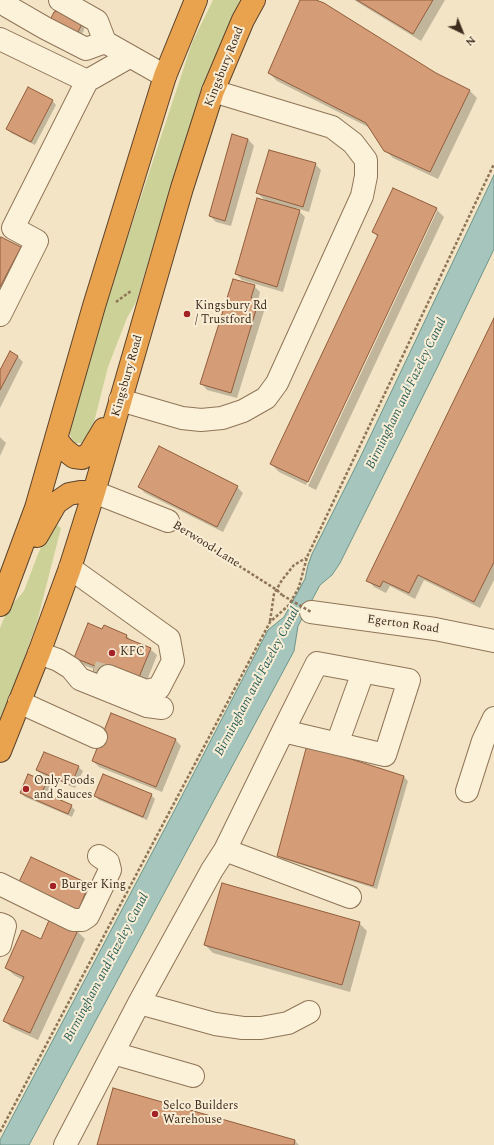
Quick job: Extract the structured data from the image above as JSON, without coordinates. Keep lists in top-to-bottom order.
{
  "streets": {
    "highway": ["Kingsbury Road"],
    "street": ["Berwood Lane", "Egerton Road"]
  },
  "crossings": [
    ["Kingsbury Road", "Berwood Lane"],
    ["Berwood Lane", "Egerton Road"]
  ],
  "water": ["Birmingham and Fazeley Canal"],
  "places": [
    "Kingsbury Rd / Trustford",
    "KFC",
    "Only Foods and Sauces",
    "Burger King",
    "Selco Builders Warehouse"
  ],
  "north": "bottom right"
}
